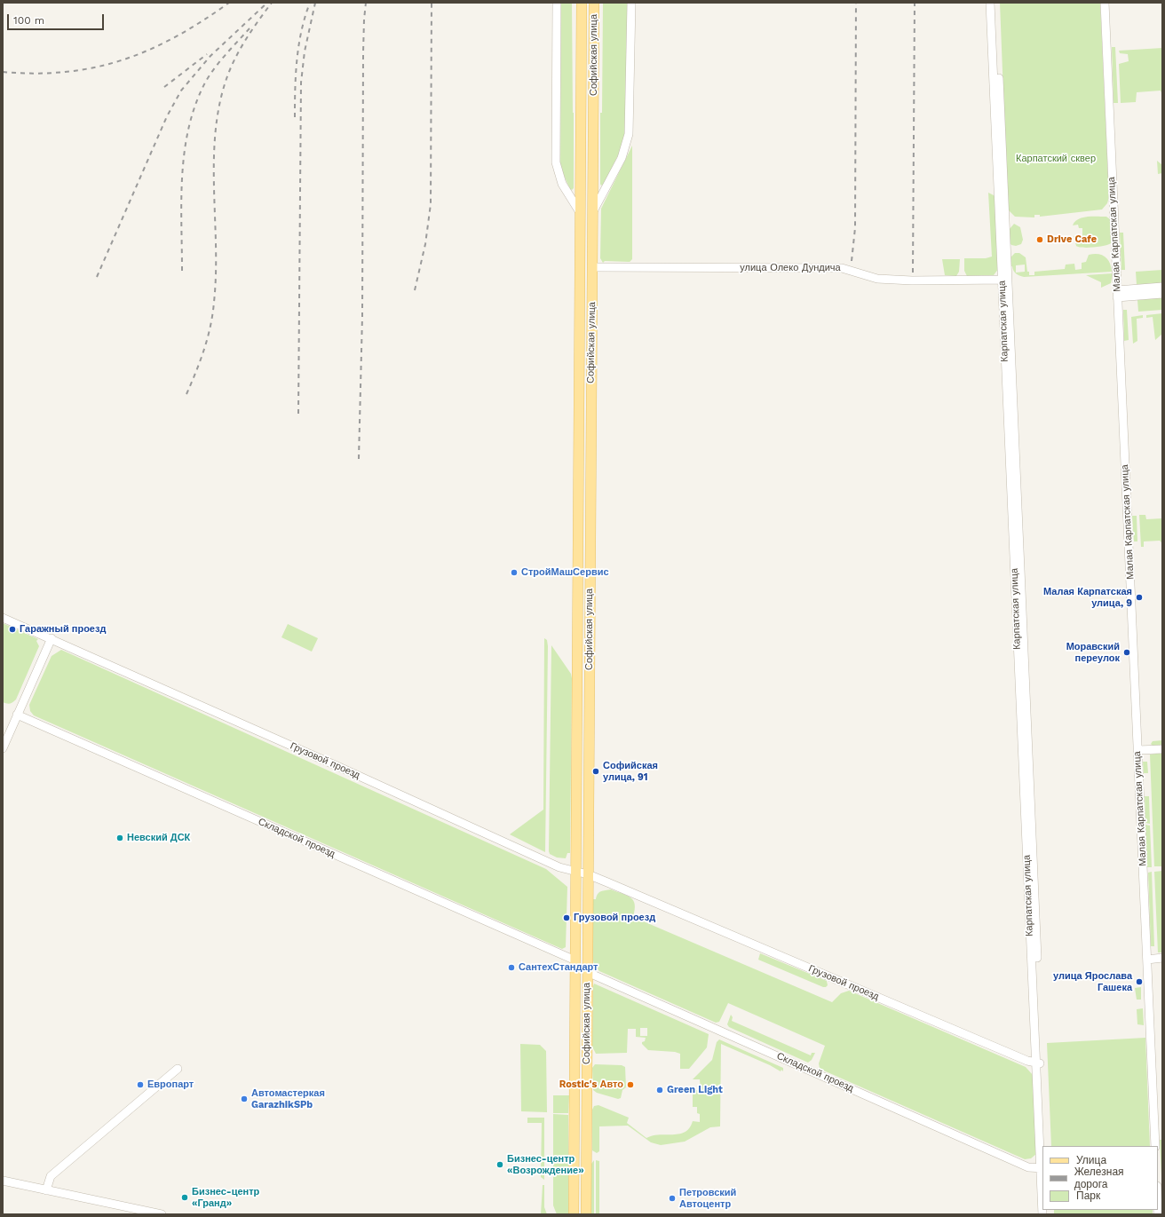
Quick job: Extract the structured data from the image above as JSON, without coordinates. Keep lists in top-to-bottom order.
{
  "streets": {
    "main road": ["Софийская улица"],
    "street": [
      "Малая Карпатская улица",
      "улица Олеко Дундича",
      "Карпатская улица",
      "Грузовой проезд",
      "Складской проезд"
    ]
  },
  "crossings": [
    ["Софийская улица", "улица Олеко Дундича"],
    ["Софийская улица", "Грузовой проезд"],
    ["Софийская улица", "Складской проезд"],
    ["улица Олеко Дундича", "Карпатская улица"],
    ["Карпатская улица", "Грузовой проезд"],
    ["Карпатская улица", "Складской проезд"]
  ],
  "parks": ["Карпатский сквер"],
  "places": [
    "Drive Cafe",
    "СтройМашСервис",
    "Малая Карпатская улица, 9",
    "Гаражный проезд",
    "Моравский переулок",
    "Софийская улица, 91",
    "Невский ДСК",
    "Грузовой проезд",
    "СантехСтандарт",
    "улица Ярослава Гашека",
    "Европарт",
    "Rostic's Авто",
    "Green Light",
    "Автомастеркая GarazhikSPb",
    "Бизнес-центр «Возрождение»",
    "Бизнес-центр «Гранд»",
    "Петровский Автоцентр"
  ],
  "legend": ["Улица", "Железная дорога", "Парк"],
  "scale_bar": "100 m"
}
